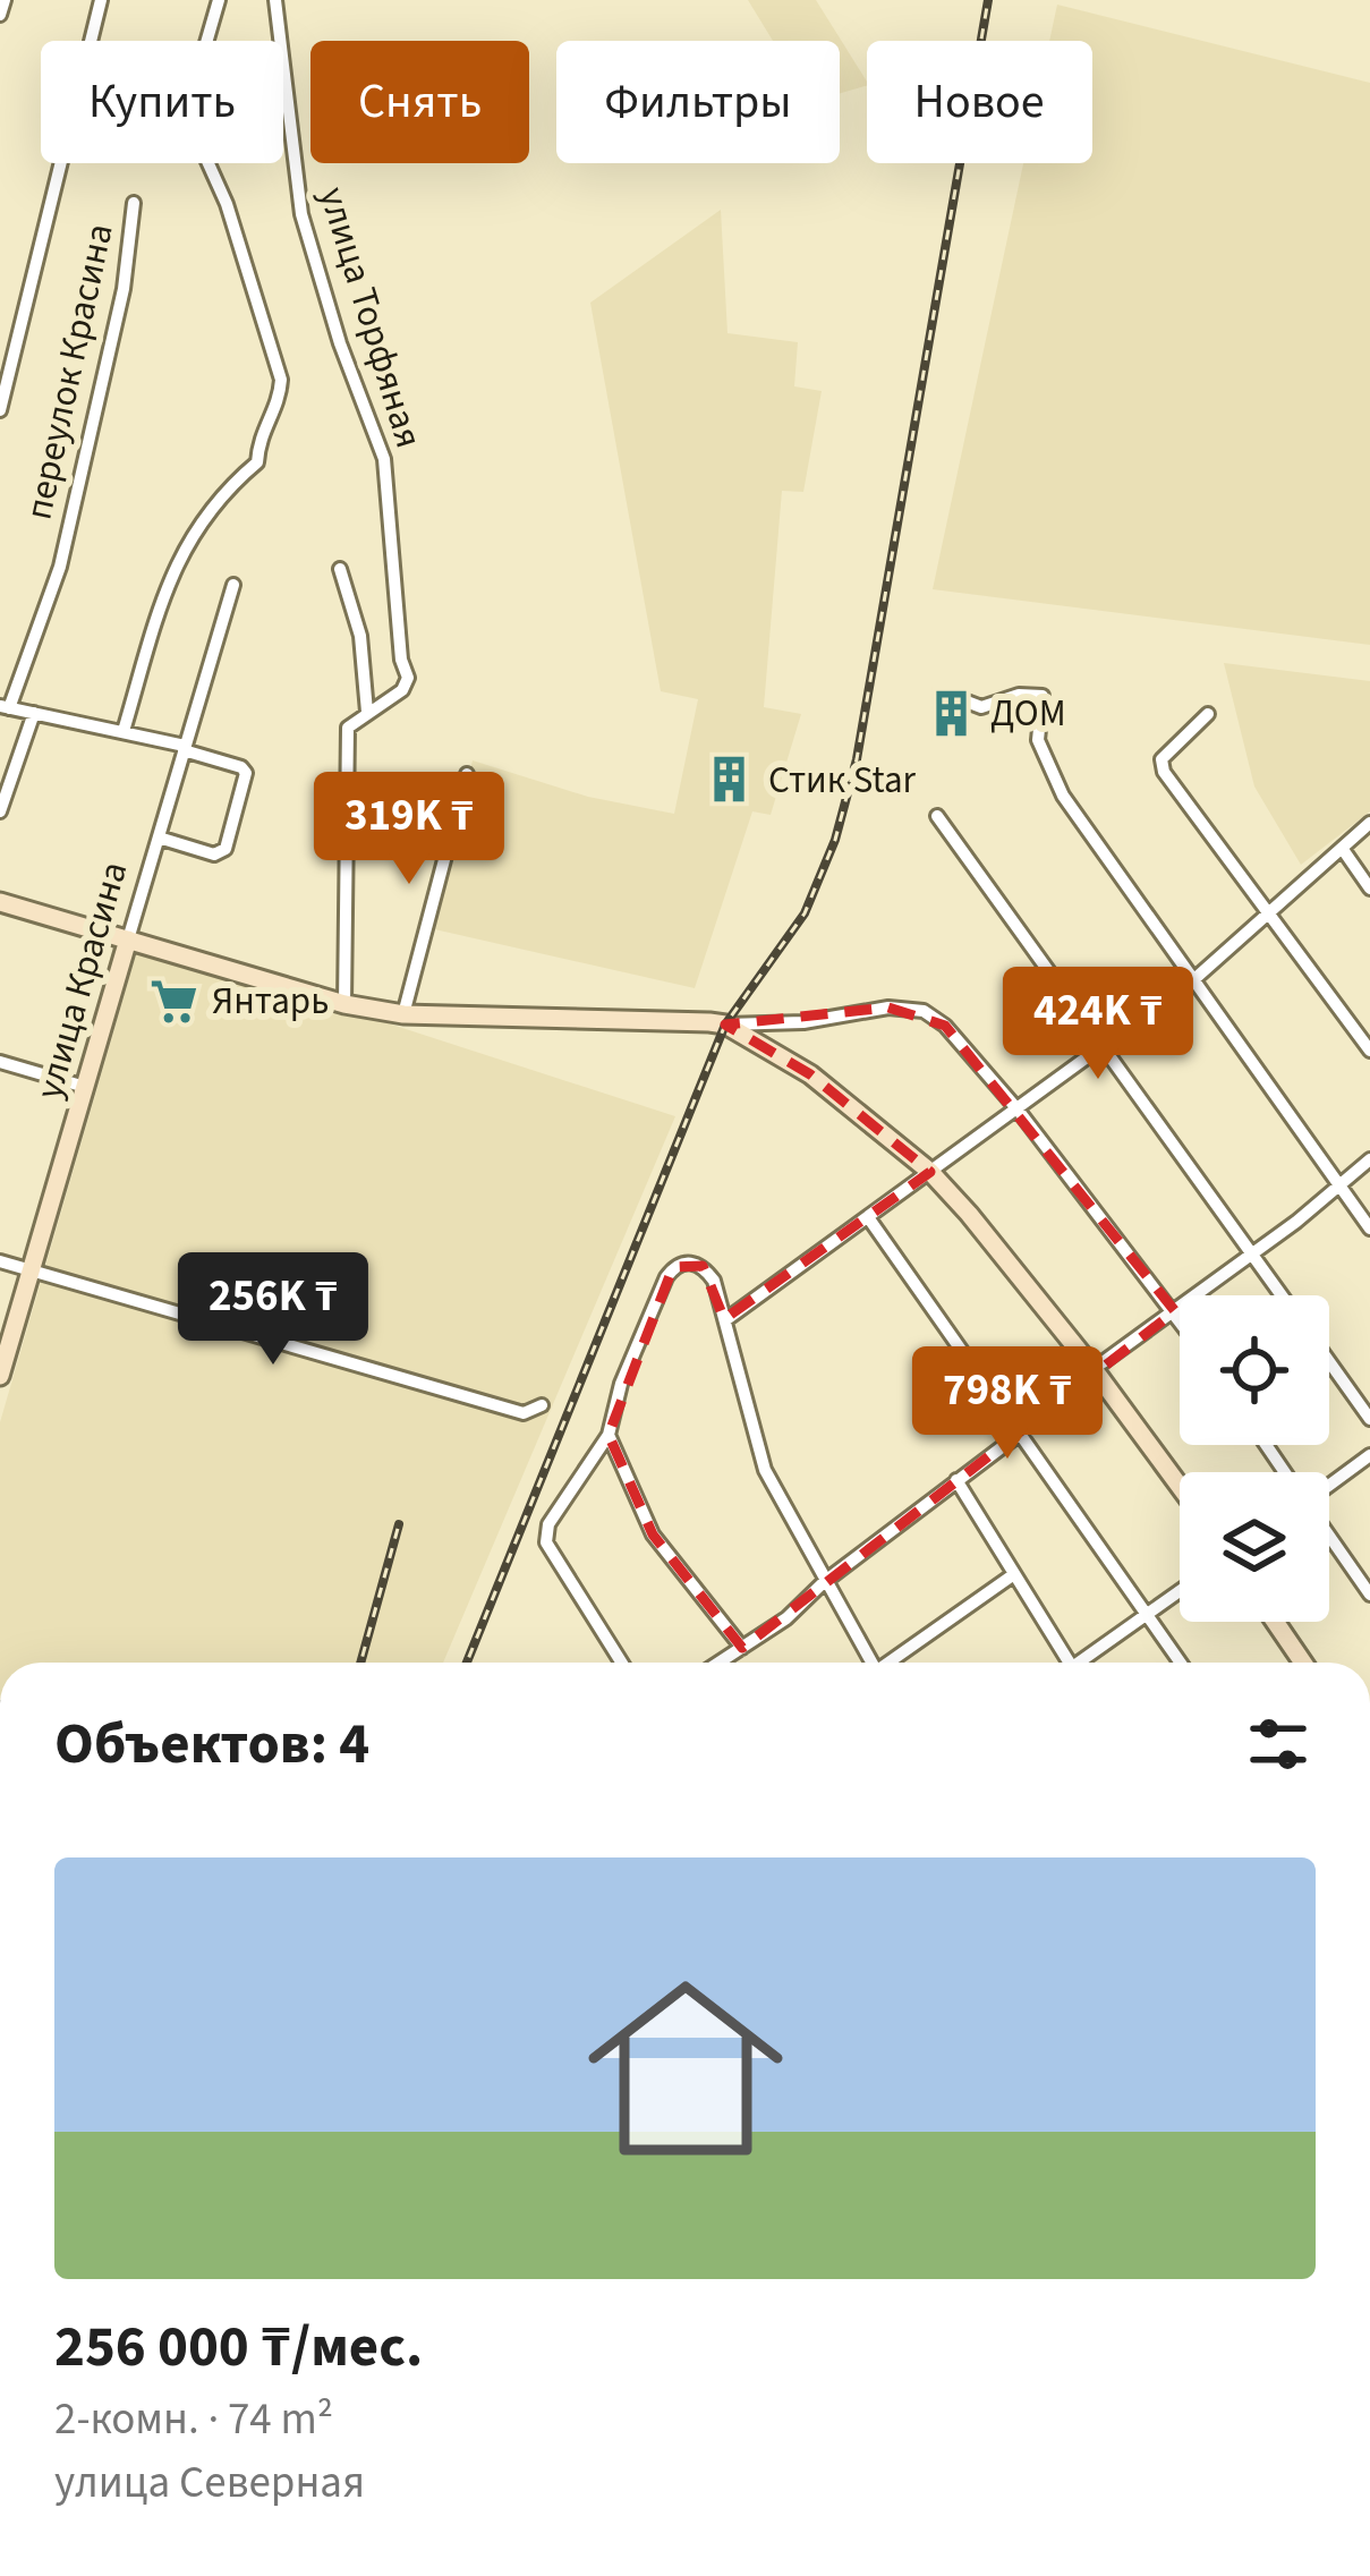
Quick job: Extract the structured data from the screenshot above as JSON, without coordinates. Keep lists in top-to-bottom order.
{
  "streets": {
    "street": ["улица Торфяная", "переулок Красина", "улица Красина"]
  },
  "crossings": [
    ["переулок Красина", "улица Красина"]
  ],
  "places": {
    "building": ["ДОМ", "Стик Star"],
    "supermarket": ["Янтарь"]
  },
  "page": {
    "chip": [
      "Купить",
      "Снять",
      "Фильтры",
      "Новое"
    ],
    "price": [
      "319K ₸",
      "424K ₸",
      "256K ₸",
      "798K ₸"
    ],
    "heading": "Объектов: 4",
    "list": [
      {
        "name": "256 000 ₸/мес.",
        "note": "2-комн. · 74 m² · улица Северная"
      }
    ]
  }
}
